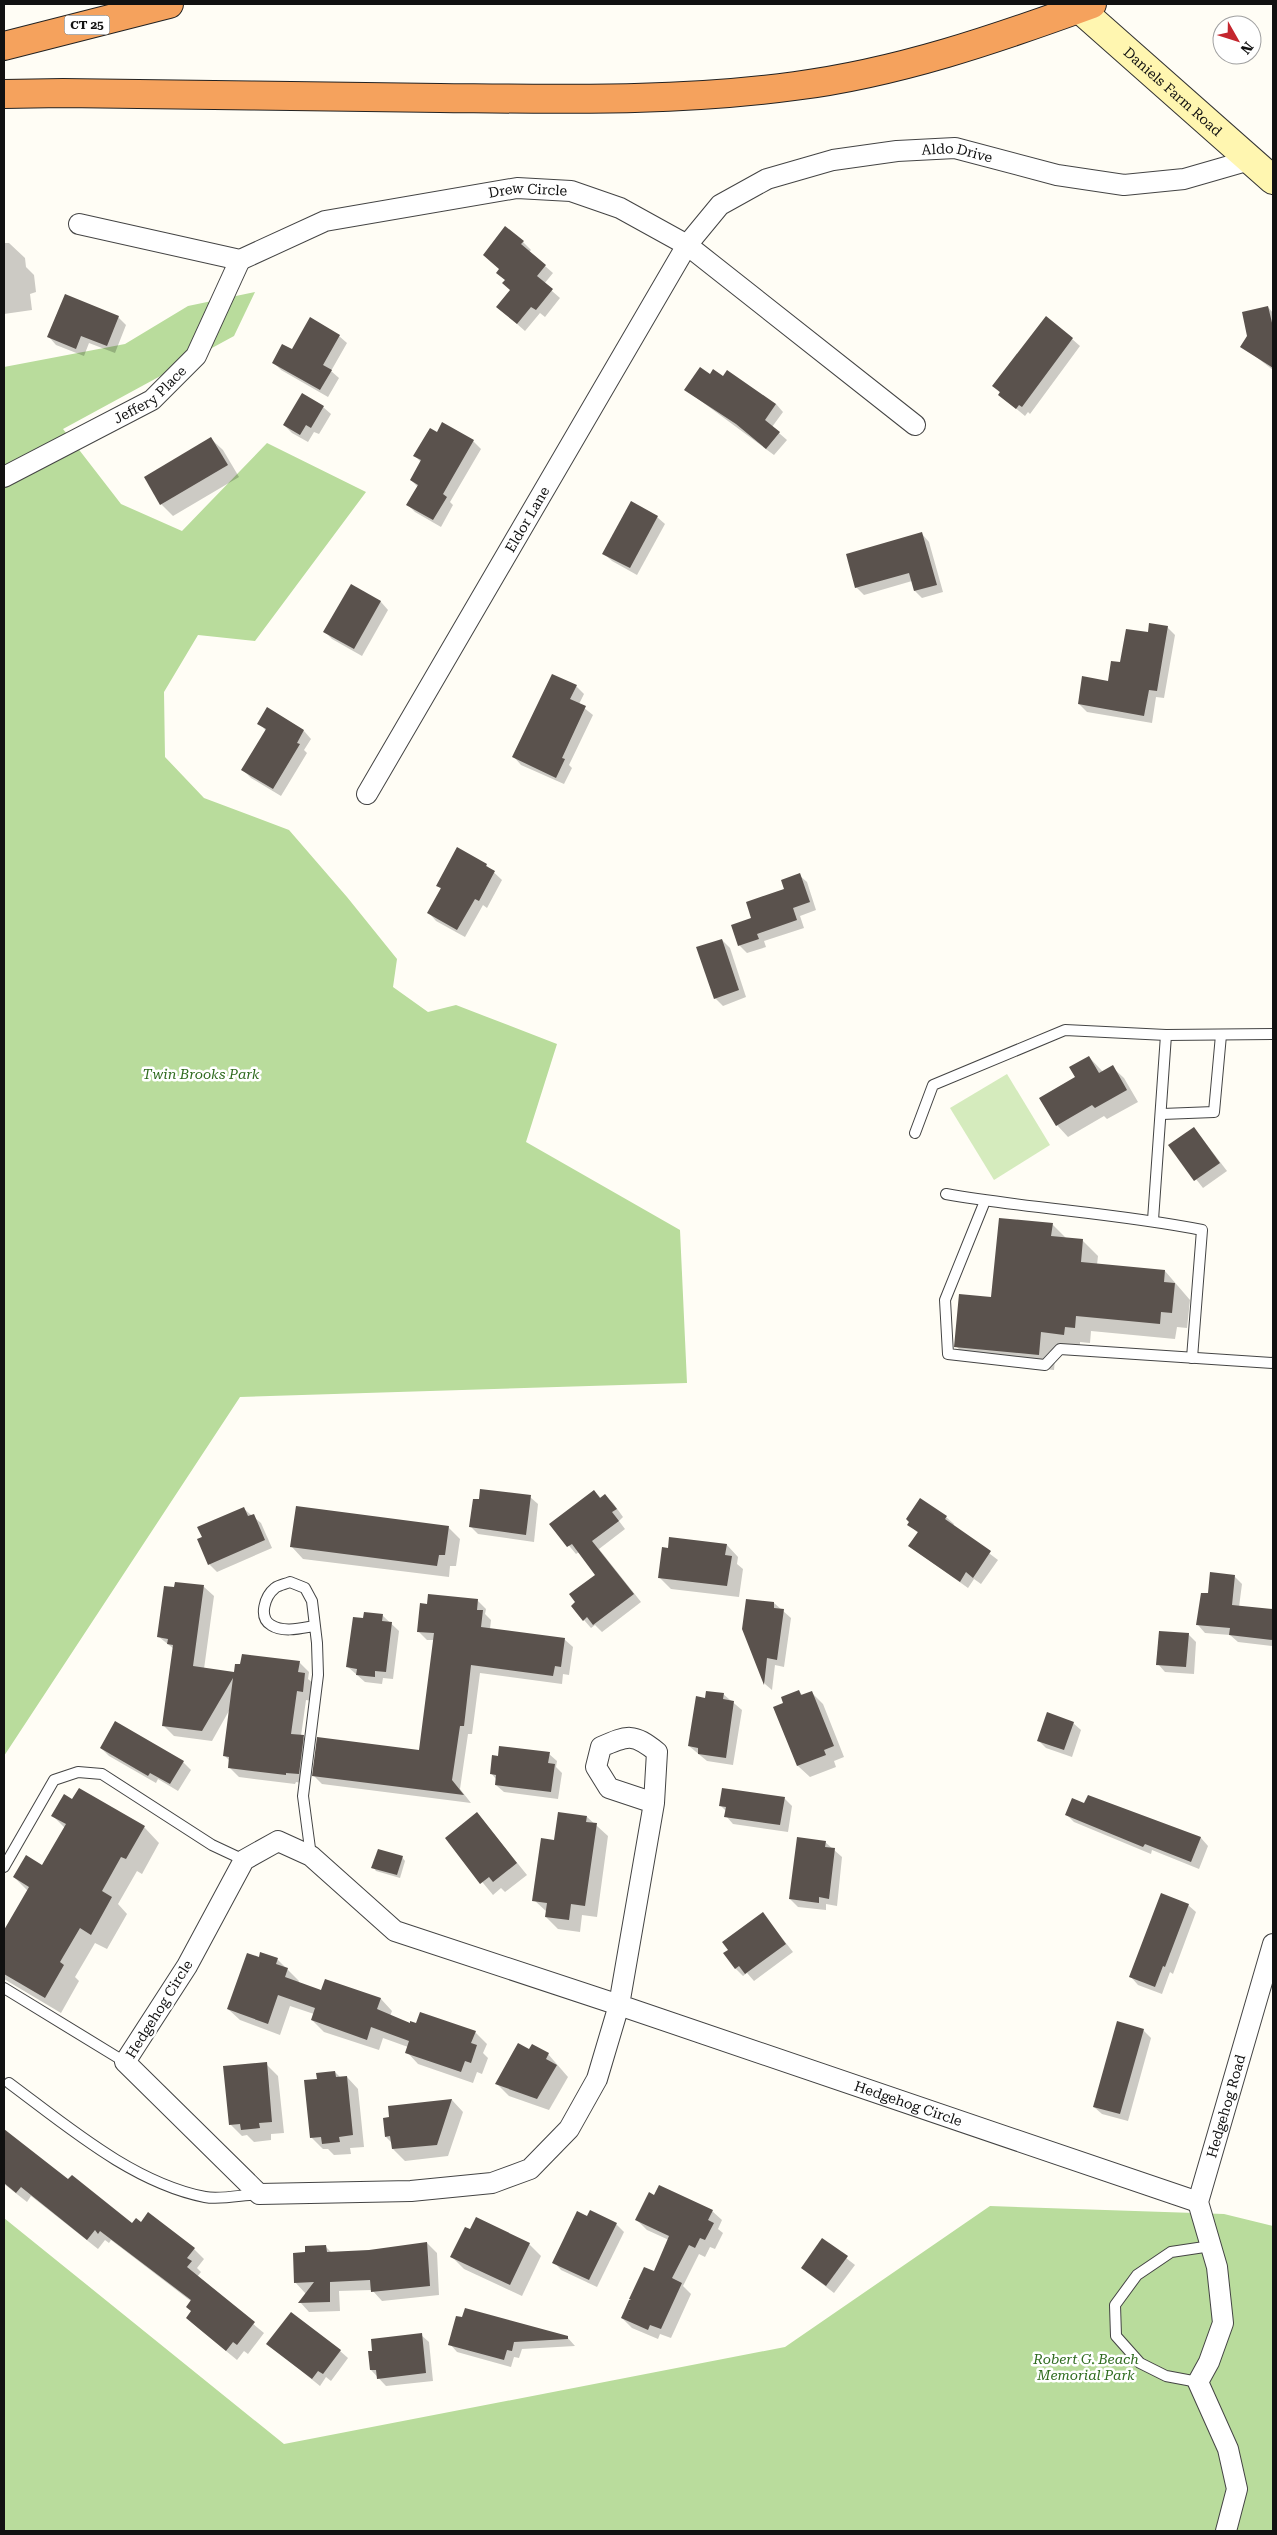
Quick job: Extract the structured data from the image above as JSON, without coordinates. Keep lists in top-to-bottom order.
{
  "streets": {
    "highway": ["CT 25"],
    "main road": ["Daniels Farm Road"],
    "street": [
      "Aldo Drive",
      "Drew Circle",
      "Jeffery Place",
      "Eldor Lane",
      "Hedgehog Circle",
      "Hedgehog Road"
    ]
  },
  "crossings": [
    ["Daniels Farm Road", "Aldo Drive"],
    ["Aldo Drive", "Drew Circle"],
    ["Aldo Drive", "Eldor Lane"],
    ["Drew Circle", "Jeffery Place"],
    ["Drew Circle", "Eldor Lane"],
    ["Hedgehog Circle", "Hedgehog Road"]
  ],
  "parks": ["Twin Brooks Park", "Robert G. Beach Memorial Park"],
  "north": "bottom right"
}
